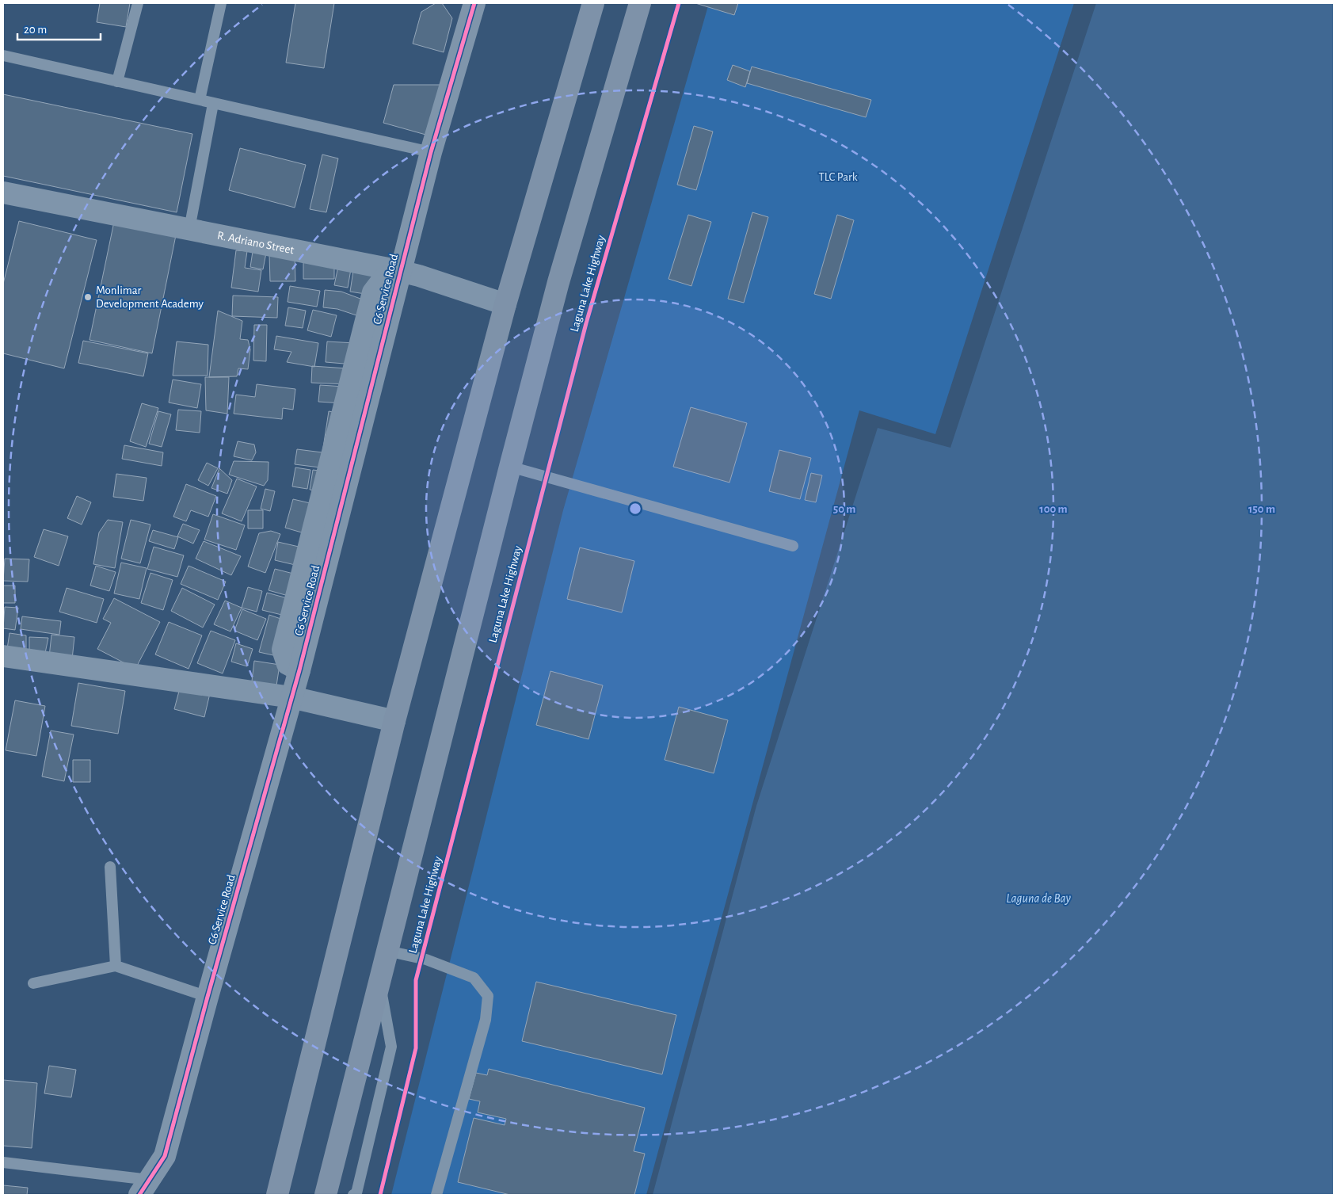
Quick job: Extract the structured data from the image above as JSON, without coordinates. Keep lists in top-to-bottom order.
{
  "streets": {
    "main road": ["Laguna Lake Highway"],
    "street": ["R. Adriano Street", "C6 Service Road"]
  },
  "crossings": [
    ["R. Adriano Street", "C6 Service Road"]
  ],
  "water": ["Laguna de Bay"],
  "parks": ["TLC Park"],
  "places": ["Monlimar Development Academy"],
  "scale_bar": "20 m",
  "rings": ["50 m", "100 m", "150 m"]
}
